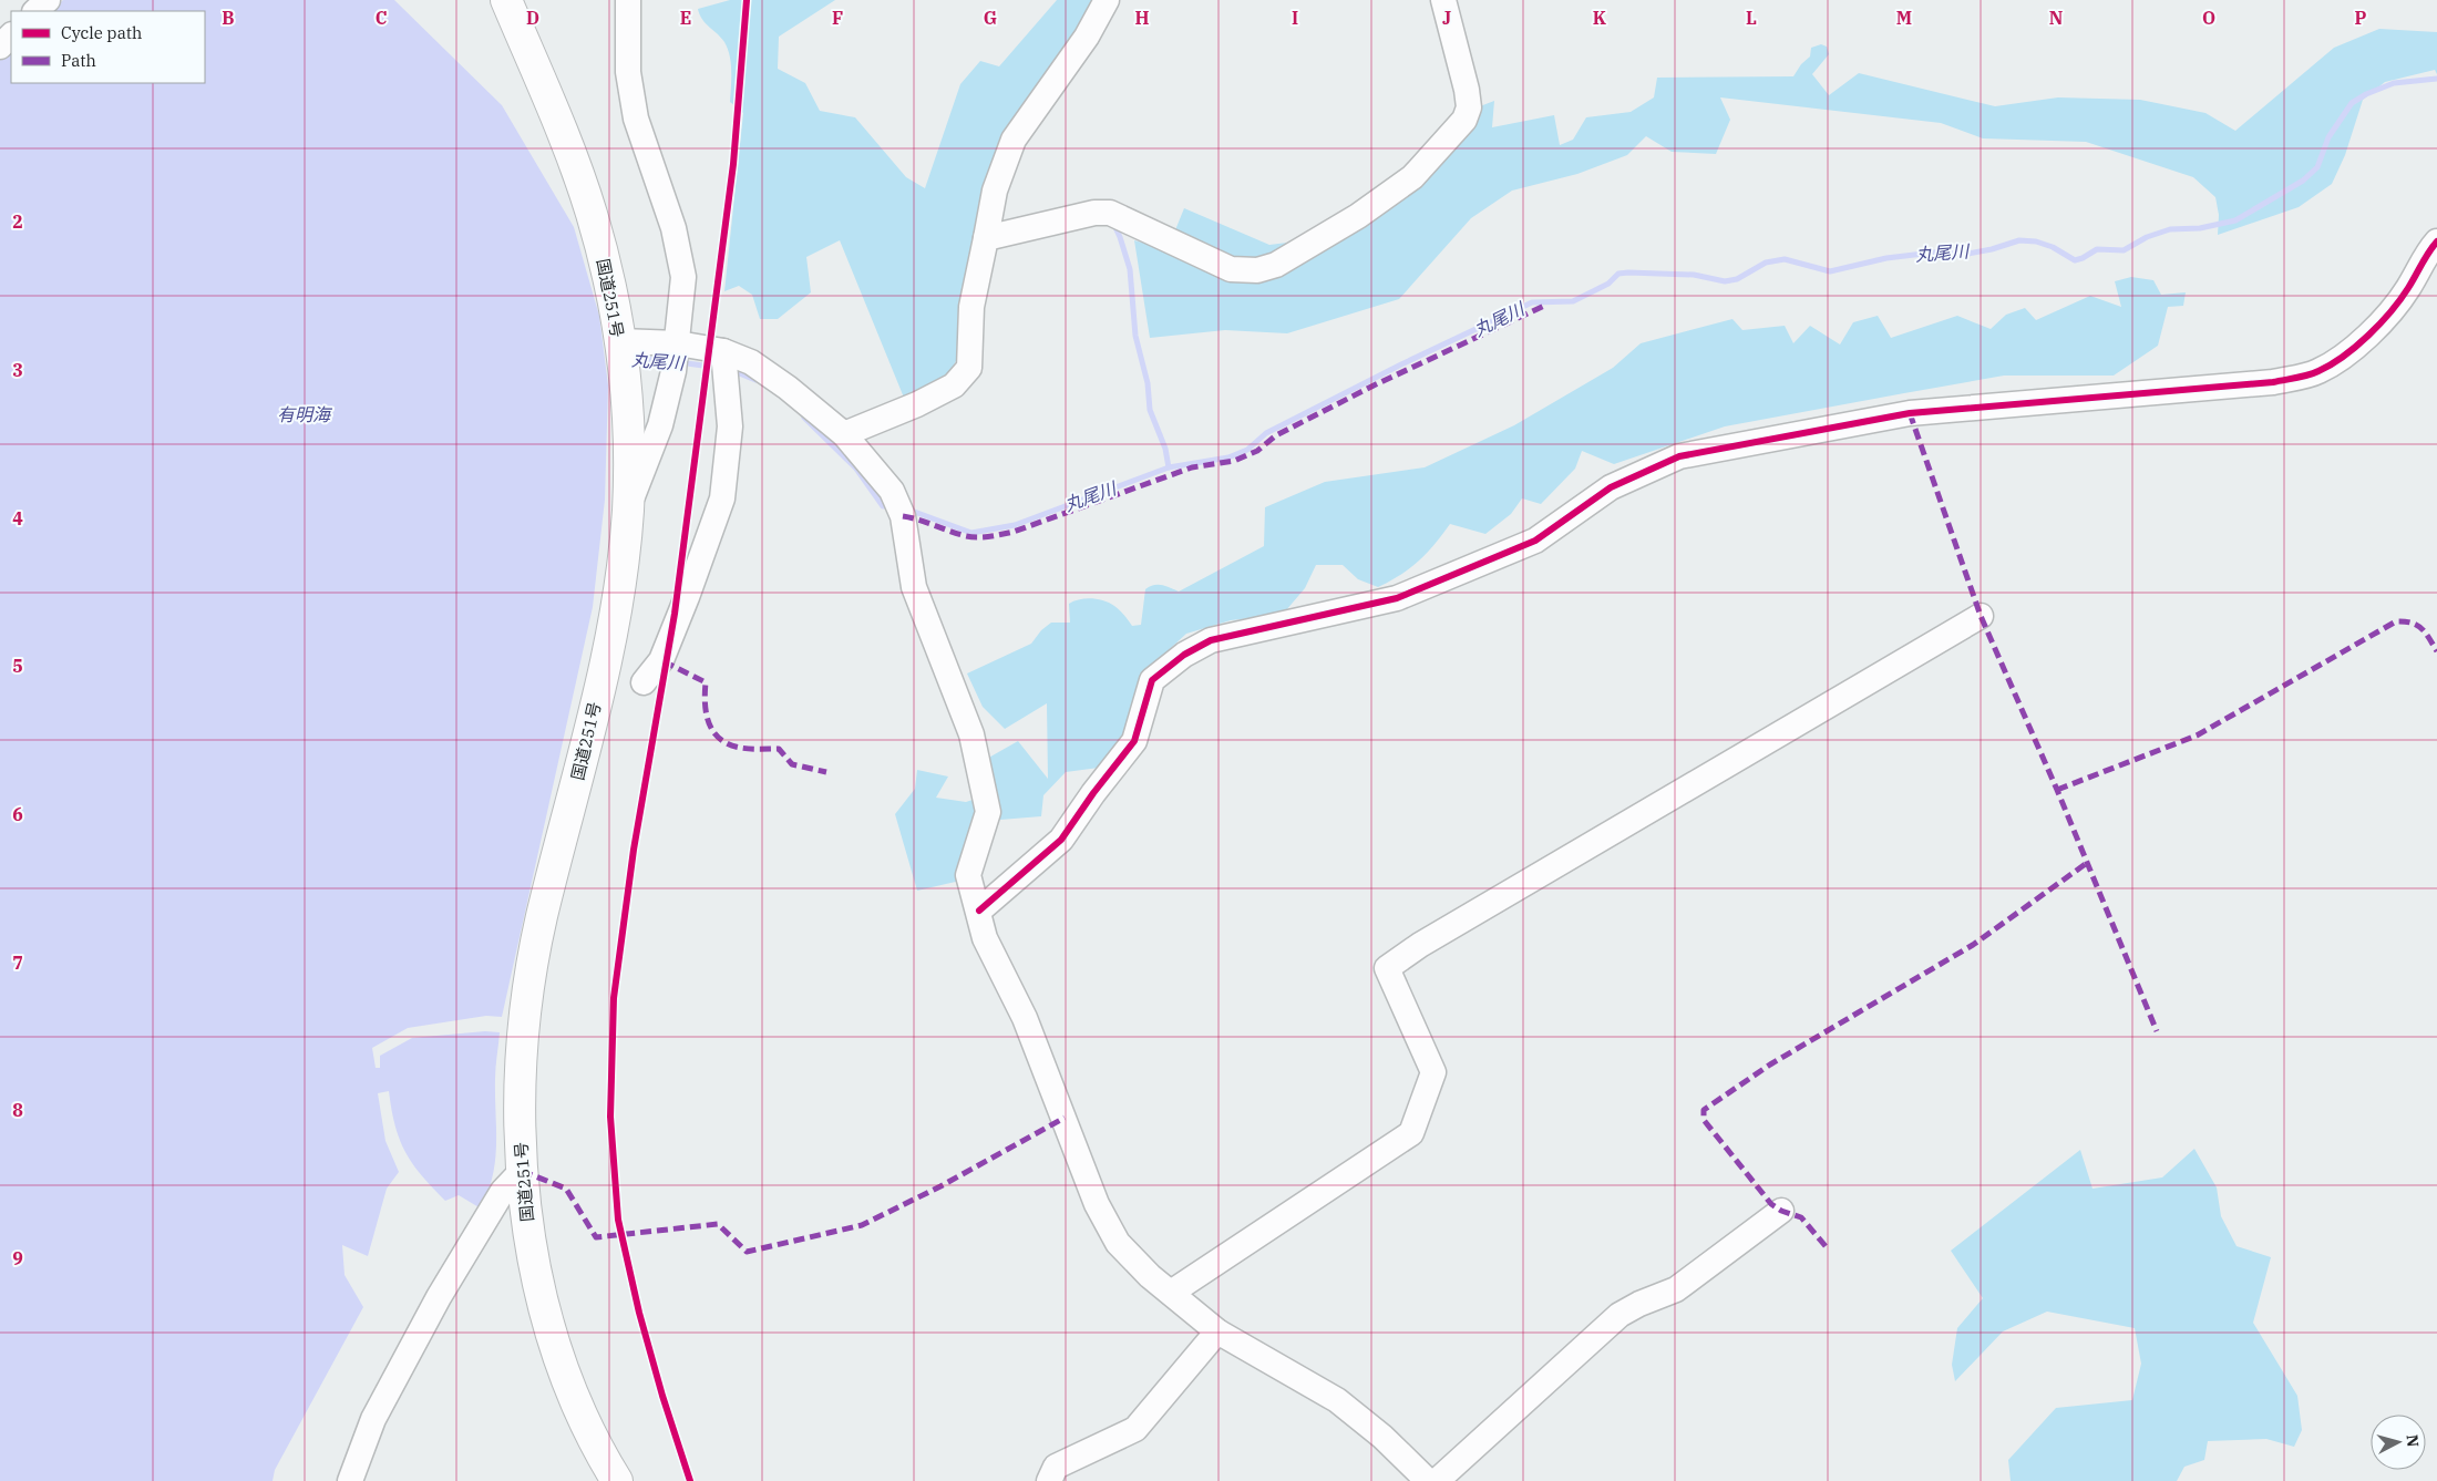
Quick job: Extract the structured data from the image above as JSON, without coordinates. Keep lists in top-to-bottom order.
{
  "streets": {
    "highway": ["国道251号"]
  },
  "water": ["丸尾川", "有明海"],
  "legend": ["Cycle path", "Path"],
  "north": "right",
  "grid": {
    "columns": [
      "B",
      "C",
      "D",
      "E",
      "F",
      "G",
      "H",
      "I",
      "J",
      "K",
      "L",
      "M",
      "N",
      "O",
      "P"
    ],
    "rows": [
      "2",
      "3",
      "4",
      "5",
      "6",
      "7",
      "8",
      "9"
    ]
  }
}
